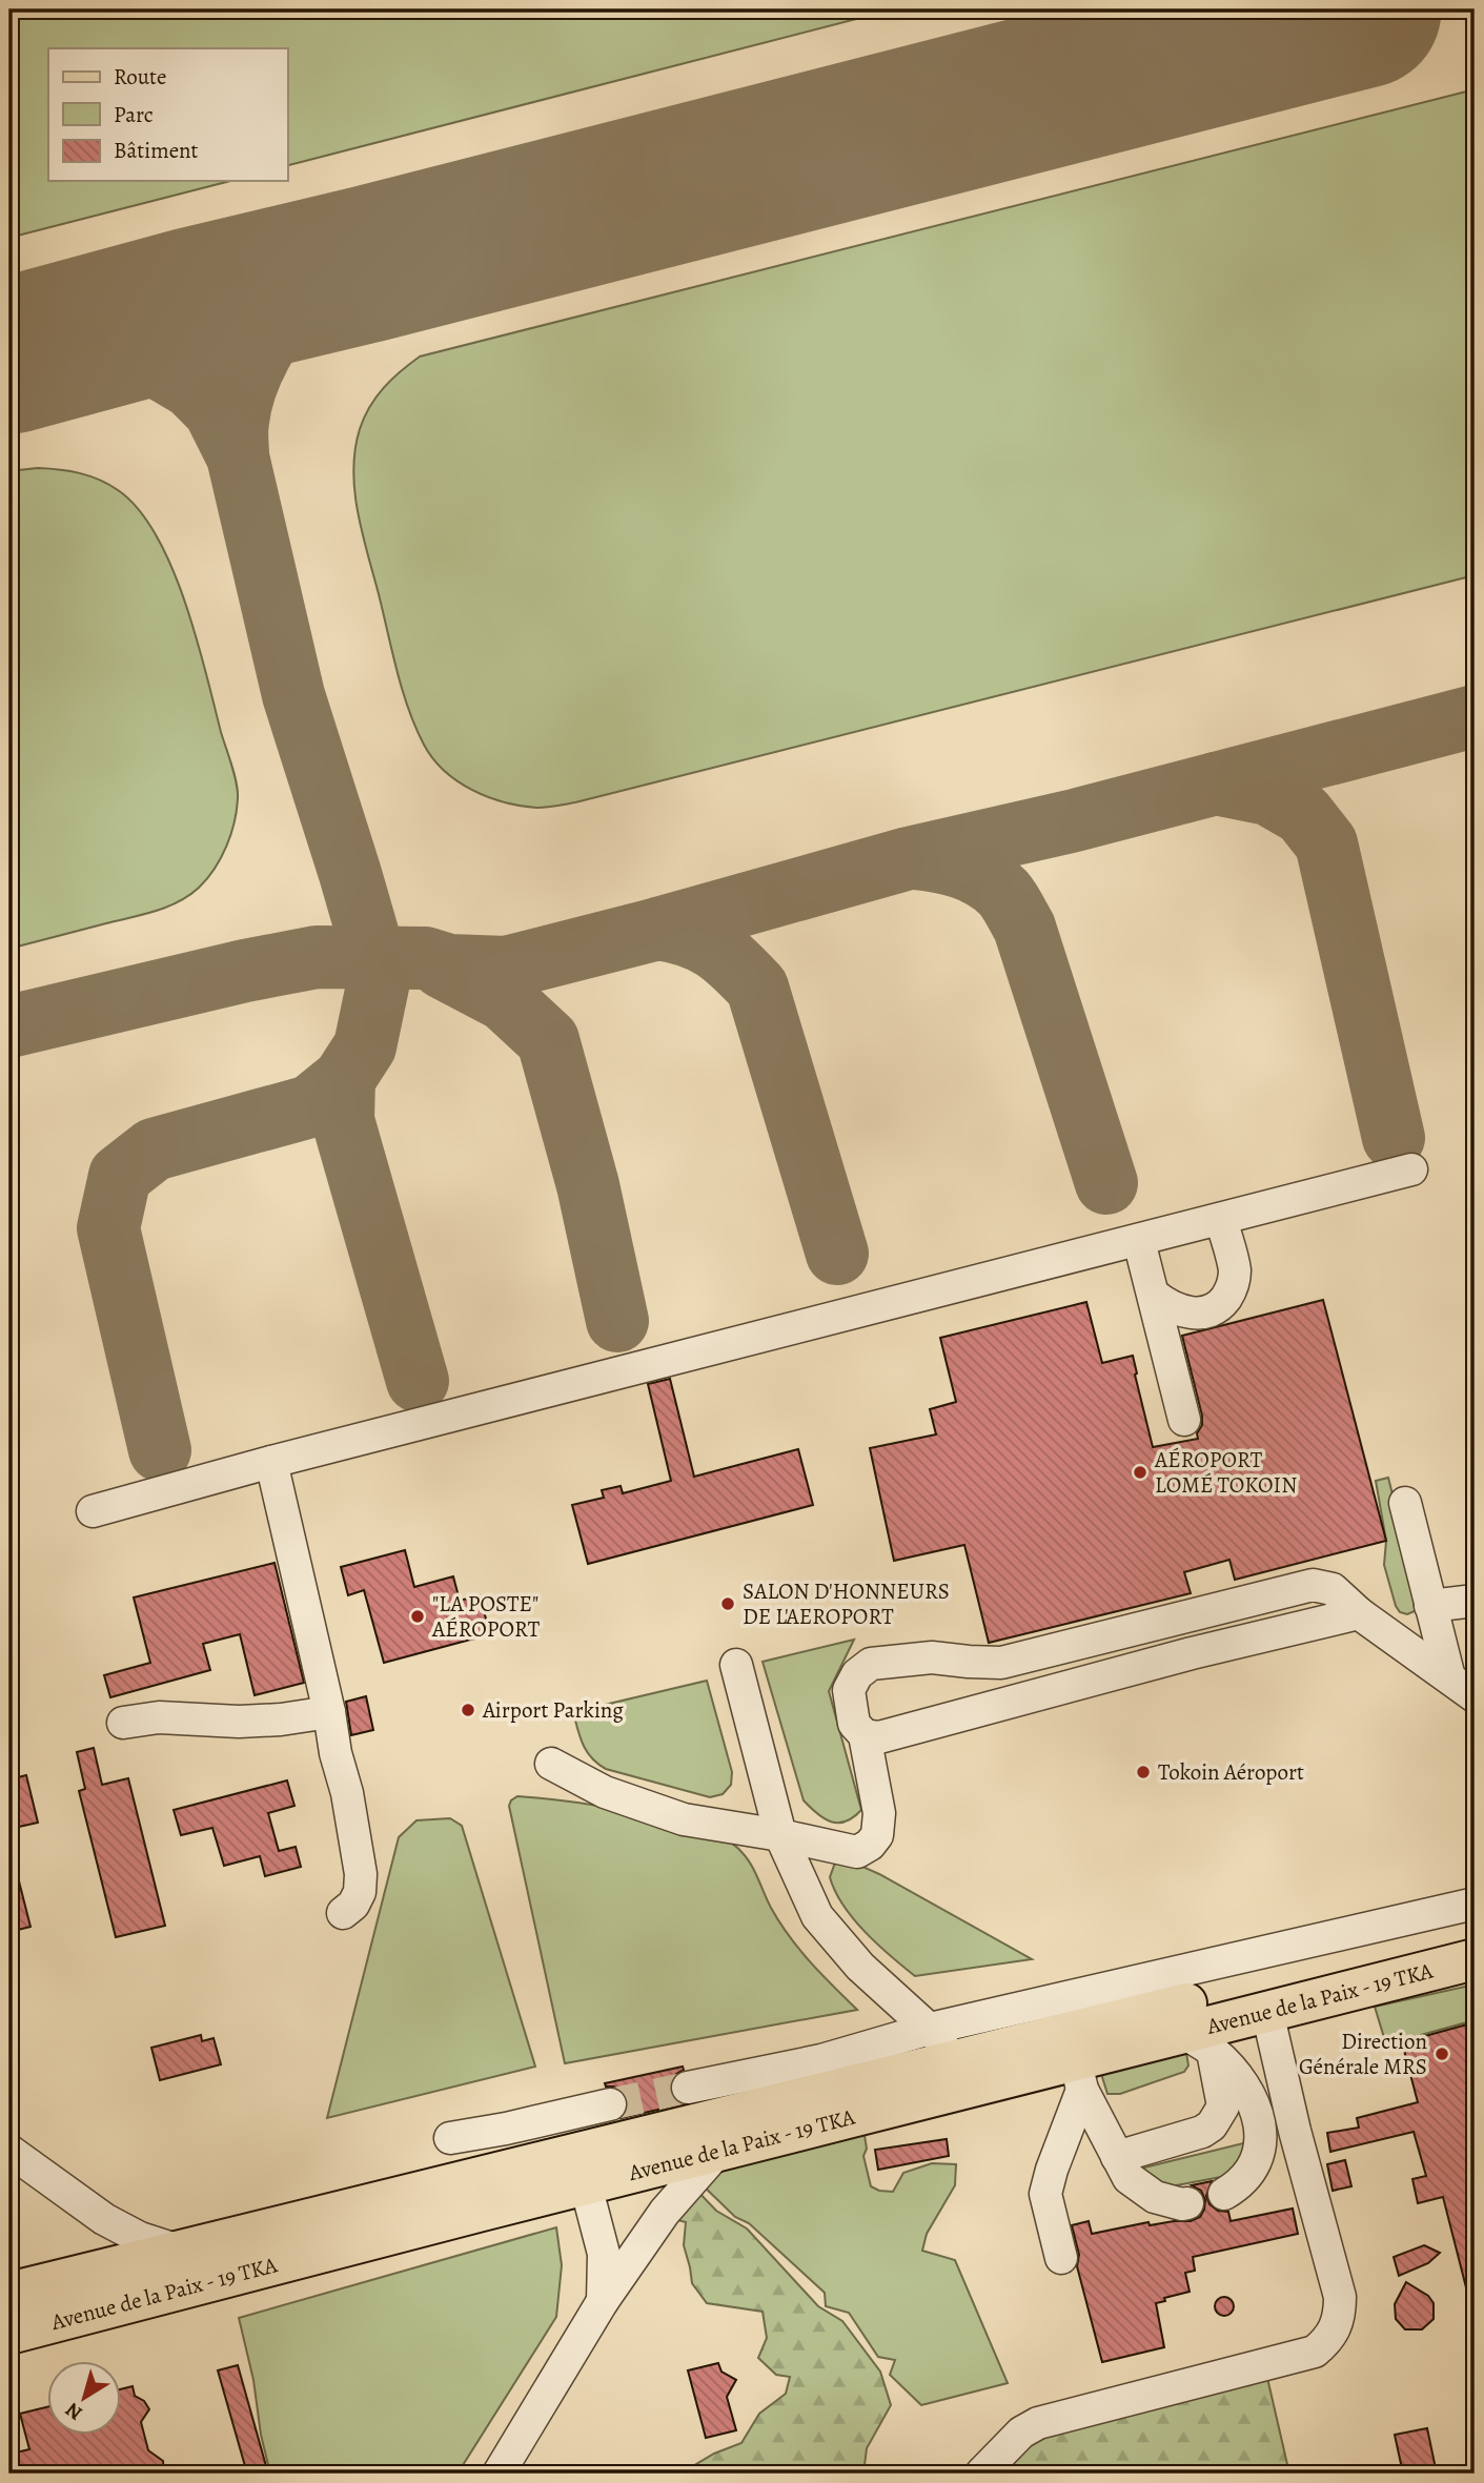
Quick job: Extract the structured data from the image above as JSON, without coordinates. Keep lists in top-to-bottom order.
{
  "streets": {
    "main road": ["Avenue de la Paix - 19 TKA"]
  },
  "places": [
    "AÉROPORT LOMÉ TOKOIN",
    "SALON D'HONNEURS DE L'AEROPORT",
    "\"LA POSTE\" AÉROPORT",
    "Airport Parking",
    "Tokoin Aéroport",
    "Direction Générale MRS"
  ],
  "legend": ["Route", "Parc", "Bâtiment"],
  "north": "bottom left"
}
